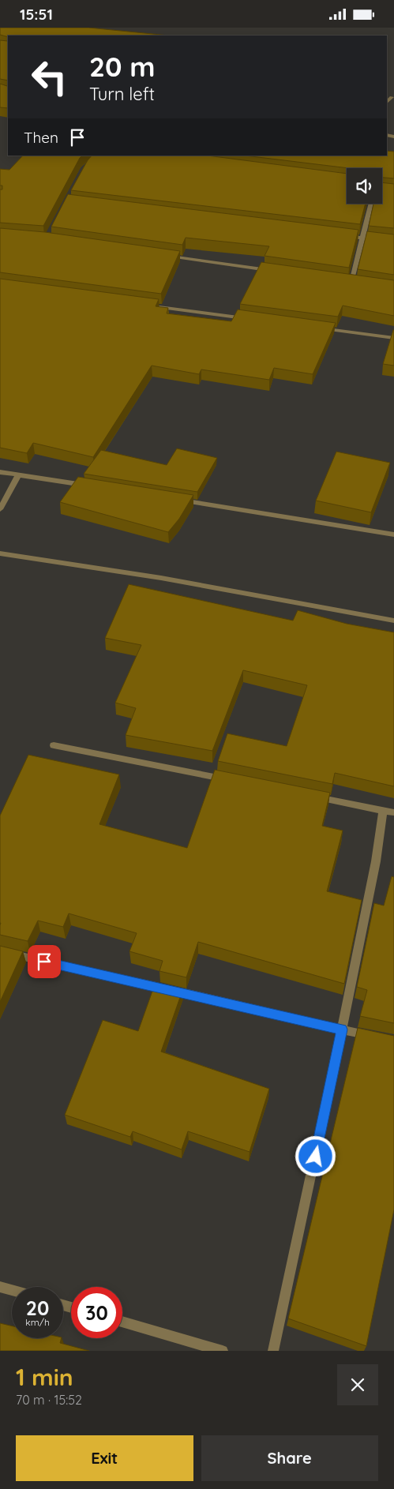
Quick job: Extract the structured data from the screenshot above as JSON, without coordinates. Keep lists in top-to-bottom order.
{
  "page": {
    "status": "15:51",
    "turn": ["20 m", "Turn left"],
    "then": "Then",
    "speed": "20 km/h",
    "limit": "30",
    "heading": ["1 min", "70 m · 15:52"],
    "buttons": ["Exit", "Share"]
  }
}
